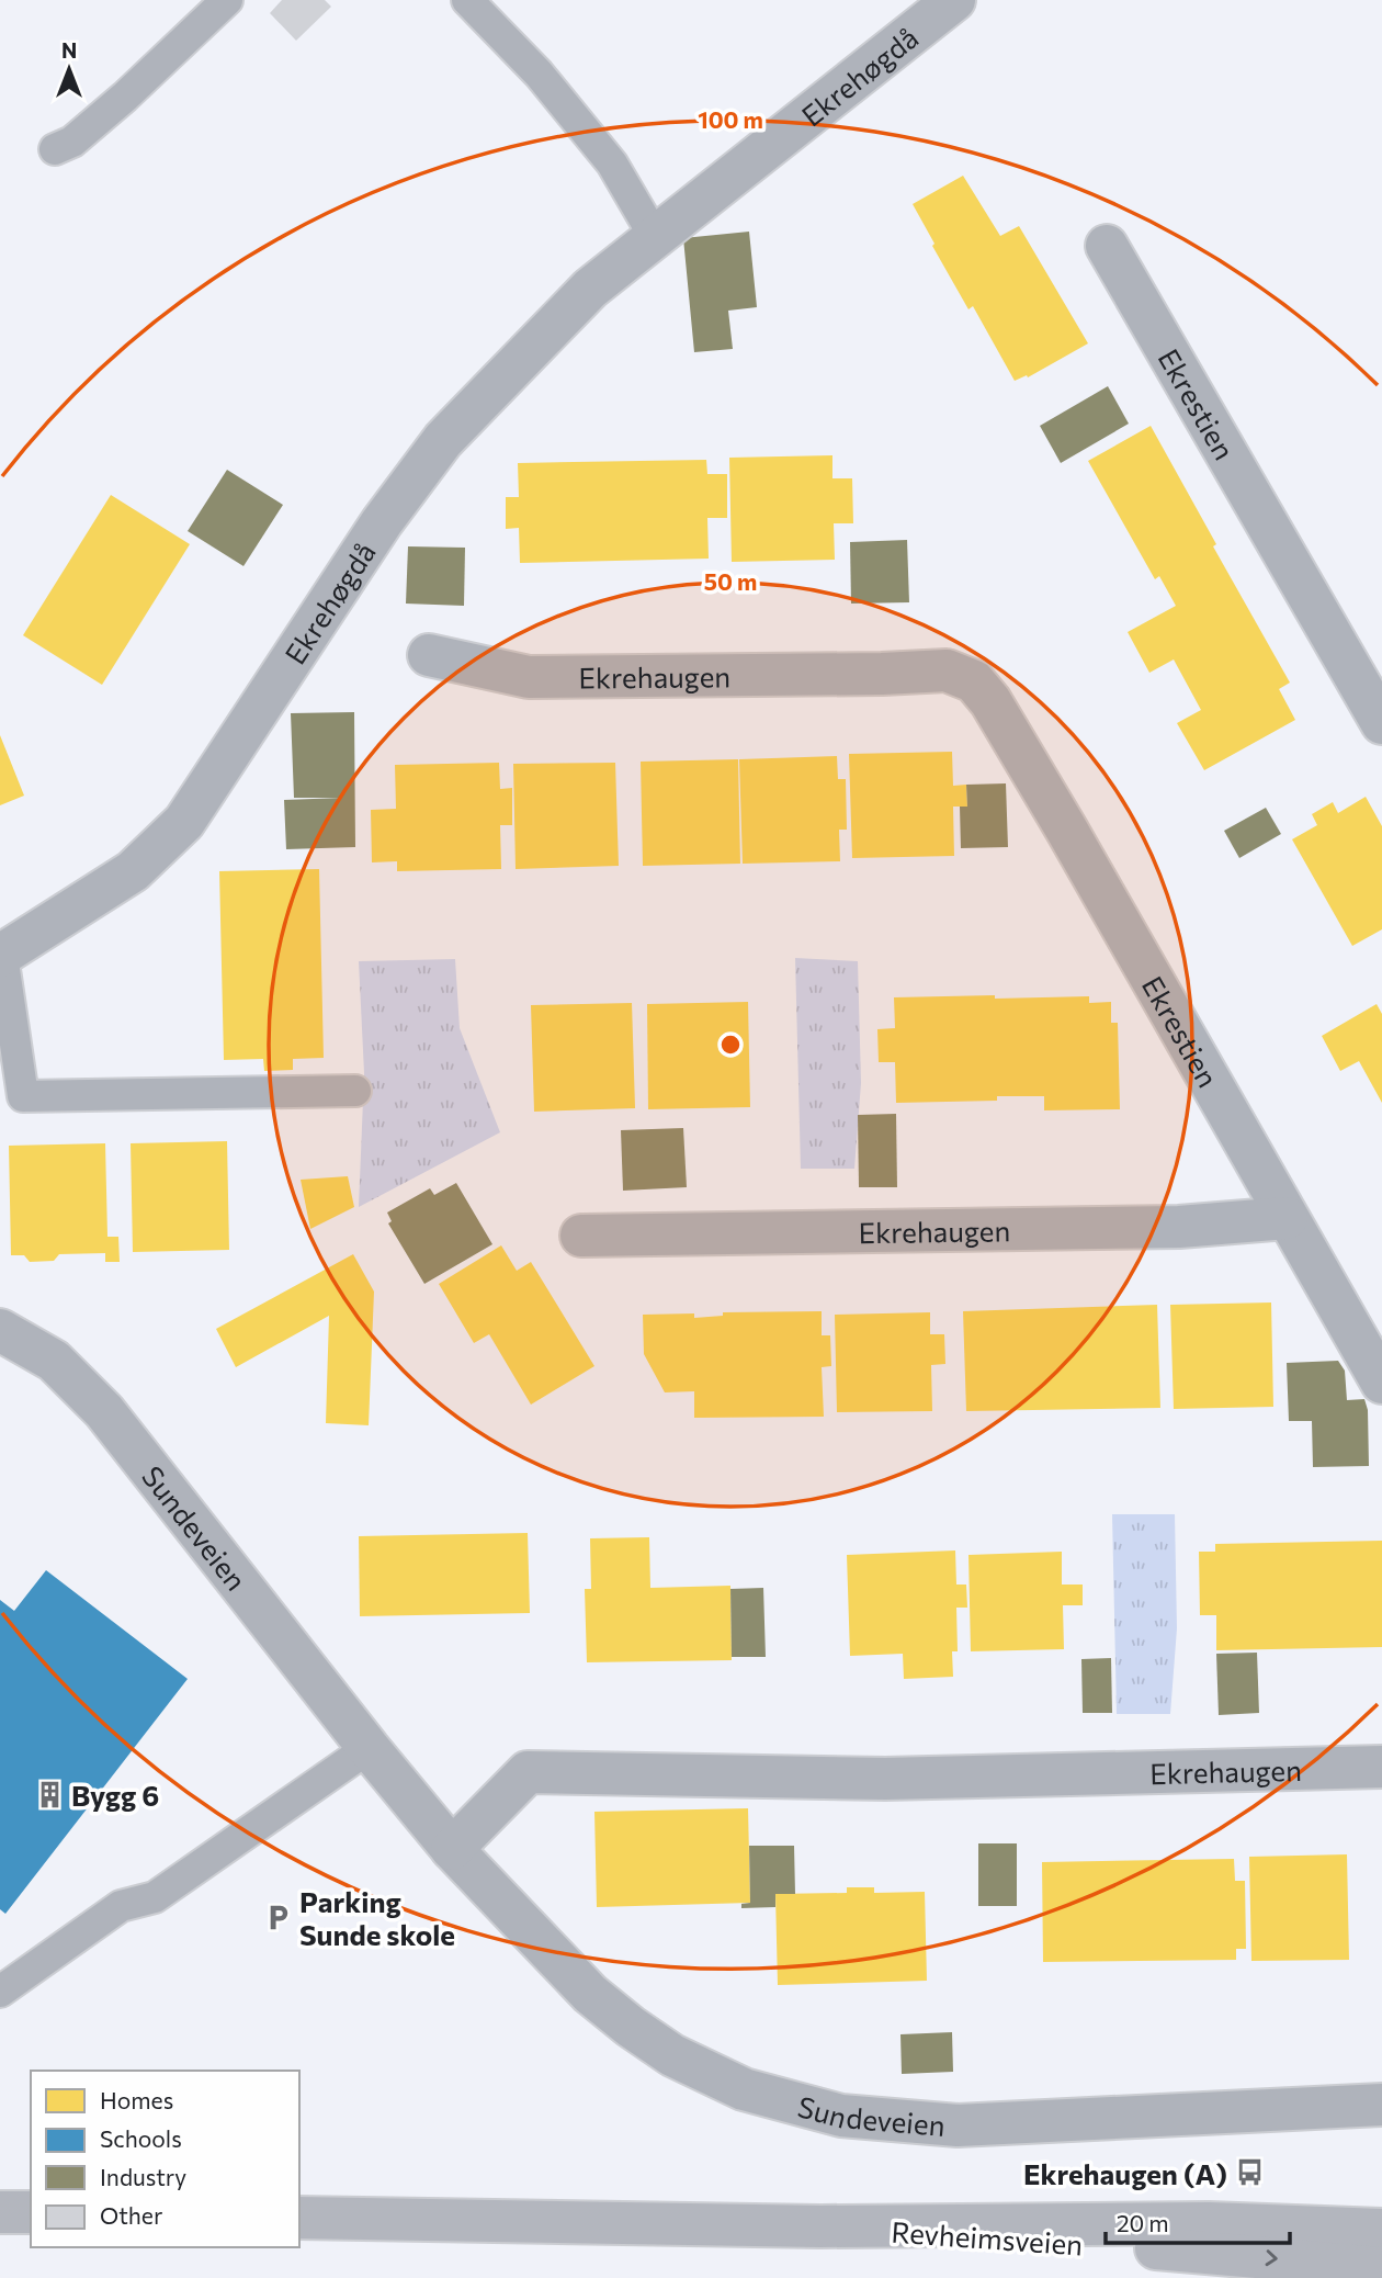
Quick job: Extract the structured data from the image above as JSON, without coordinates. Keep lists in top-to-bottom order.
{
  "streets": {
    "main road": ["Revheimsveien"],
    "street": [
      "Ekrehøgdå",
      "Ekrestien",
      "Ekrehaugen",
      "Sundeveien"
    ]
  },
  "crossings": [
    ["Ekrestien", "Ekrehaugen"],
    ["Ekrehaugen", "Sundeveien"]
  ],
  "places": {
    "building": ["Bygg 6"],
    "parking": ["Parking Sunde skole"],
    "bus stop": ["Ekrehaugen (A)"]
  },
  "legend": [
    "Homes",
    "Schools",
    "Industry",
    "Other"
  ],
  "scale_bar": "20 m",
  "north": "top",
  "rings": ["100 m", "50 m"]
}
